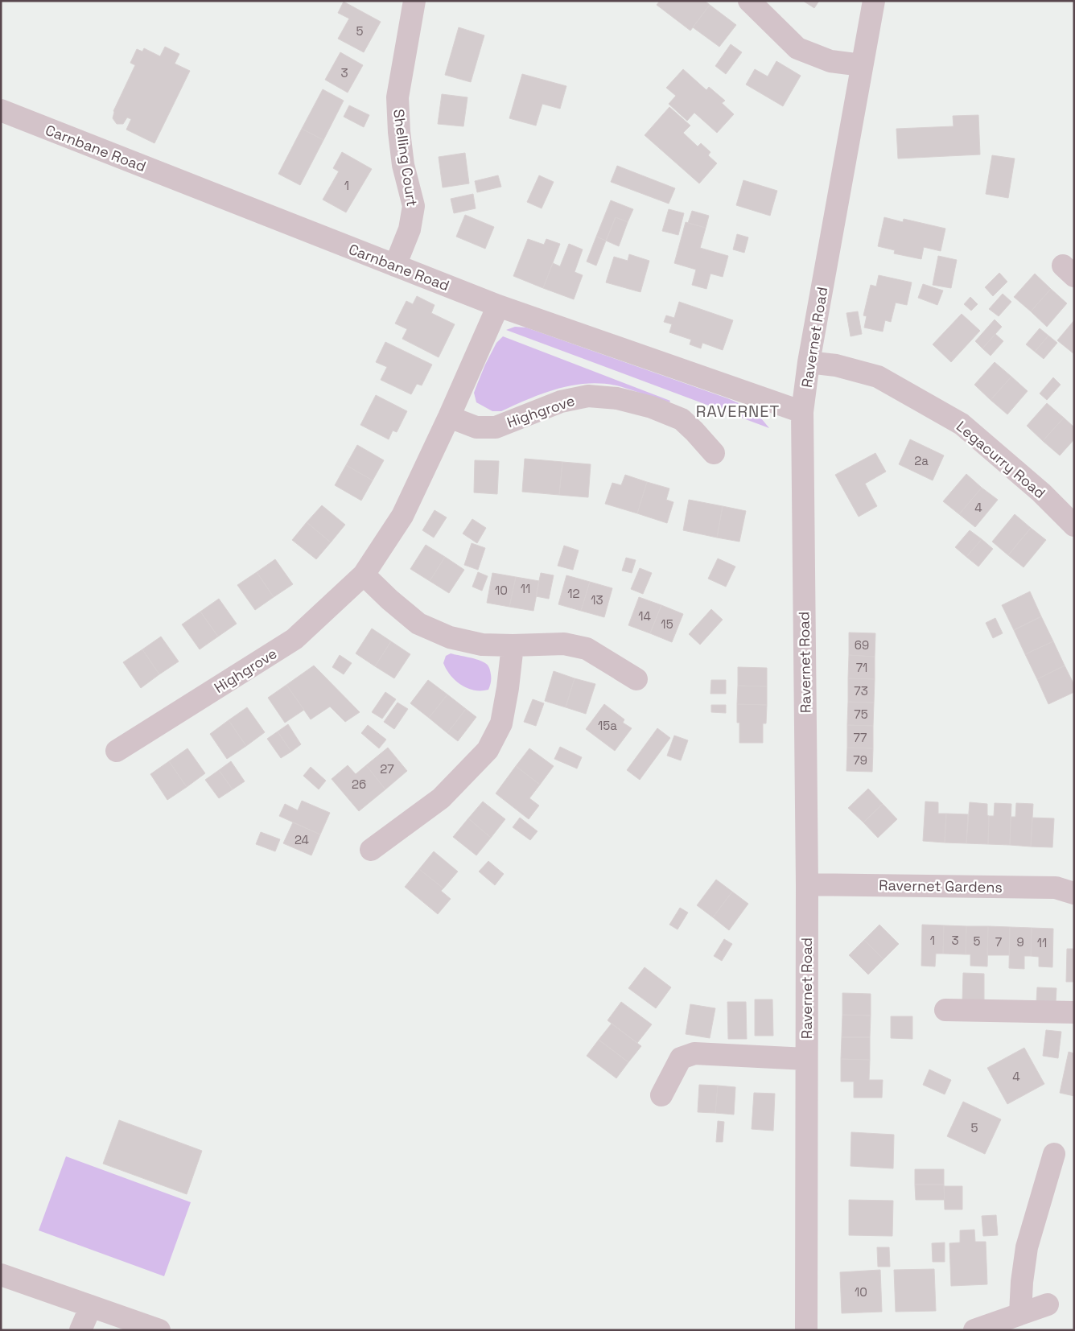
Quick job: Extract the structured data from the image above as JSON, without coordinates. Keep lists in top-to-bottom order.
{
  "streets": {
    "street": [
      "Carnbane Road",
      "Shelling Court",
      "Ravernet Road",
      "Highgrove",
      "Legacurry Road",
      "Ravernet Gardens"
    ]
  },
  "crossings": [
    ["Carnbane Road", "Shelling Court"],
    ["Carnbane Road", "Ravernet Road"],
    ["Carnbane Road", "Highgrove"],
    ["Ravernet Road", "Legacurry Road"],
    ["Ravernet Road", "Ravernet Gardens"]
  ],
  "districts": ["RAVERNET"],
  "house_numbers": [
    "5",
    "3",
    "1",
    "2a",
    "4",
    "11",
    "10",
    "12",
    "13",
    "14",
    "15",
    "69",
    "71",
    "73",
    "75",
    "15a",
    "77",
    "79",
    "27",
    "26",
    "24",
    "1",
    "3",
    "5",
    "7",
    "9",
    "11",
    "4",
    "5",
    "10"
  ]
}
